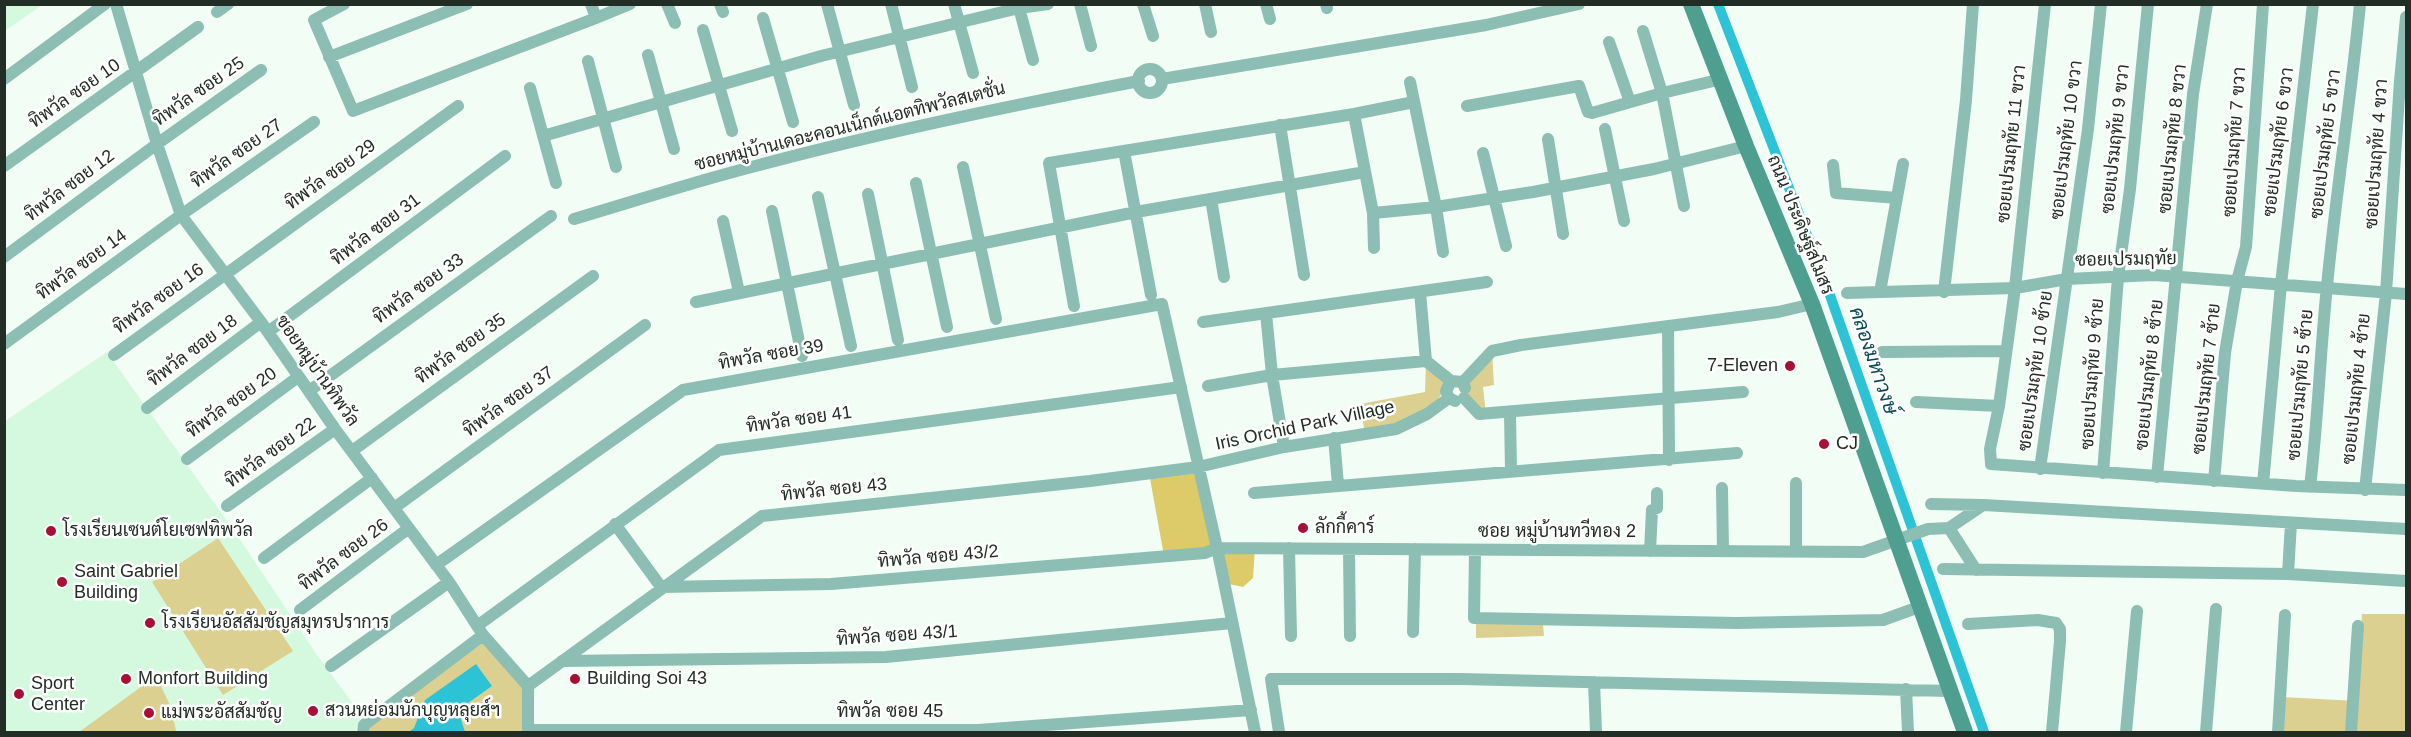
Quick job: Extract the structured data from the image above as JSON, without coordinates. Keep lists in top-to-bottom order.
{
  "streets": {
    "street": [
      "ทิพวัล ซอย 25",
      "ทิพวัล ซอย 10",
      "ซอยหมู่บ้านเดอะคอนเน็กต์แอตทิพวัลสเตชั่น",
      "ซอยเปรมฤทัย 9 ขวา",
      "ซอยเปรมฤทัย 8 ขวา",
      "ซอยเปรมฤทัย 10 ขวา",
      "ซอยเปรมฤทัย 7 ขวา",
      "ซอยเปรมฤทัย 6 ขวา",
      "ซอยเปรมฤทัย 11 ขวา",
      "ซอยเปรมฤทัย 5 ขวา",
      "ทิพวัล ซอย 27",
      "ซอยเปรมฤทัย 4 ขวา",
      "ทิพวัล ซอย 29",
      "ทิพวัล ซอย 12",
      "ถนน ประดิษฐ์สโมสร",
      "ทิพวัล ซอย 31",
      "ซอยเปรมฤทัย",
      "ทิพวัล ซอย 14",
      "ทิพวัล ซอย 33",
      "ทิพวัล ซอย 16",
      "ทิพวัล ซอย 35",
      "ทิพวัล ซอย 18",
      "ทิพวัล ซอย 39",
      "ซอยหมู่บ้านทิพวัล",
      "ซอยเปรมฤทัย 10 ซ้าย",
      "ซอยเปรมฤทัย 9 ซ้าย",
      "ซอยเปรมฤทัย 8 ซ้าย",
      "ซอยเปรมฤทัย 7 ซ้าย",
      "ซอยเปรมฤทัย 5 ซ้าย",
      "ซอยเปรมฤทัย 4 ซ้าย",
      "ทิพวัล ซอย 37",
      "ทิพวัล ซอย 20",
      "ทิพวัล ซอย 41",
      "Iris Orchid Park Village",
      "ทิพวัล ซอย 22",
      "ทิพวัล ซอย 43",
      "ซอย หมู่บ้านทวีทอง 2",
      "ทิพวัล ซอย 26",
      "ทิพวัล ซอย 43/2",
      "ทิพวัล ซอย 43/1",
      "ทิพวัล ซอย 45"
    ]
  },
  "crossings": [
    ["ทิพวัล ซอย 25", "ทิพวัล ซอย 12"],
    ["ทิพวัล ซอย 25", "ซอยหมู่บ้านทิพวัล"],
    ["ทิพวัล ซอย 10", "ซอยหมู่บ้านทิพวัล"],
    ["ซอยเปรมฤทัย 9 ขวา", "ซอยเปรมฤทัย"],
    ["ซอยเปรมฤทัย 9 ขวา", "ซอยเปรมฤทัย 9 ซ้าย"],
    ["ซอยเปรมฤทัย 8 ขวา", "ซอยเปรมฤทัย"],
    ["ซอยเปรมฤทัย 8 ขวา", "ซอยเปรมฤทัย 8 ซ้าย"],
    ["ซอยเปรมฤทัย 10 ขวา", "ซอยเปรมฤทัย"],
    ["ซอยเปรมฤทัย 10 ขวา", "ซอยเปรมฤทัย 10 ซ้าย"],
    ["ซอยเปรมฤทัย 7 ขวา", "ซอยเปรมฤทัย"],
    ["ซอยเปรมฤทัย 7 ขวา", "ซอยเปรมฤทัย 7 ซ้าย"],
    ["ซอยเปรมฤทัย 6 ขวา", "ซอยเปรมฤทัย"],
    ["ซอยเปรมฤทัย 11 ขวา", "ซอยเปรมฤทัย"],
    ["ซอยเปรมฤทัย 11 ขวา", "ซอยเปรมฤทัย 10 ซ้าย"],
    ["ซอยเปรมฤทัย 5 ขวา", "ซอยเปรมฤทัย"],
    ["ซอยเปรมฤทัย 5 ขวา", "ซอยเปรมฤทัย 5 ซ้าย"],
    ["ทิพวัล ซอย 27", "ทิพวัล ซอย 14"],
    ["ทิพวัล ซอย 27", "ซอยหมู่บ้านทิพวัล"],
    ["ซอยเปรมฤทัย 4 ขวา", "ซอยเปรมฤทัย"],
    ["ซอยเปรมฤทัย 4 ขวา", "ซอยเปรมฤทัย 4 ซ้าย"],
    ["ทิพวัล ซอย 29", "ทิพวัล ซอย 16"],
    ["ทิพวัล ซอย 29", "ซอยหมู่บ้านทิพวัล"],
    ["ทิพวัล ซอย 12", "ซอยหมู่บ้านทิพวัล"],
    ["ถนน ประดิษฐ์สโมสร", "ซอย หมู่บ้านทวีทอง 2"],
    ["ทิพวัล ซอย 31", "ทิพวัล ซอย 18"],
    ["ทิพวัล ซอย 31", "ซอยหมู่บ้านทิพวัล"],
    ["ซอยเปรมฤทัย", "ซอยเปรมฤทัย 10 ซ้าย"],
    ["ซอยเปรมฤทัย", "ซอยเปรมฤทัย 9 ซ้าย"],
    ["ซอยเปรมฤทัย", "ซอยเปรมฤทัย 8 ซ้าย"],
    ["ซอยเปรมฤทัย", "ซอยเปรมฤทัย 7 ซ้าย"],
    ["ซอยเปรมฤทัย", "ซอยเปรมฤทัย 5 ซ้าย"],
    ["ซอยเปรมฤทัย", "ซอยเปรมฤทัย 4 ซ้าย"],
    ["ทิพวัล ซอย 14", "ซอยหมู่บ้านทิพวัล"],
    ["ทิพวัล ซอย 33", "ซอยหมู่บ้านทิพวัล"],
    ["ทิพวัล ซอย 16", "ซอยหมู่บ้านทิพวัล"],
    ["ทิพวัล ซอย 35", "ซอยหมู่บ้านทิพวัล"],
    ["ทิพวัล ซอย 18", "ซอยหมู่บ้านทิพวัล"],
    ["ทิพวัล ซอย 39", "ซอยหมู่บ้านทิพวัล"],
    ["ทิพวัล ซอย 39", "ทิพวัล ซอย 41"],
    ["ซอยหมู่บ้านทิพวัล", "ทิพวัล ซอย 37"],
    ["ซอยหมู่บ้านทิพวัล", "ทิพวัล ซอย 20"],
    ["ซอยหมู่บ้านทิพวัล", "ทิพวัล ซอย 41"],
    ["ซอยหมู่บ้านทิพวัล", "ทิพวัล ซอย 22"],
    ["ซอยหมู่บ้านทิพวัล", "ทิพวัล ซอย 43"],
    ["ซอยหมู่บ้านทิพวัล", "ทิพวัล ซอย 26"],
    ["Iris Orchid Park Village", "ทิพวัล ซอย 43"],
    ["ทิพวัล ซอย 43", "ทิพวัล ซอย 43/2"],
    ["ทิพวัล ซอย 43", "ทิพวัล ซอย 43/1"],
    ["ซอย หมู่บ้านทวีทอง 2", "ทิพวัล ซอย 43/2"]
  ],
  "water": ["คลองมหาวงษ์"],
  "places": [
    "7-Eleven",
    "CJ",
    "ลักกี้คาร์",
    "โรงเรียนเซนต์โยเซฟทิพวัล",
    "Saint Gabriel Building",
    "โรงเรียนอัสสัมชัญสมุทรปราการ",
    "Monfort Building",
    "Building Soi 43",
    "Sport Center",
    "สวนหย่อมนักบุญหลุยส์ฯ",
    "แม่พระอัสสัมชัญ"
  ]
}
